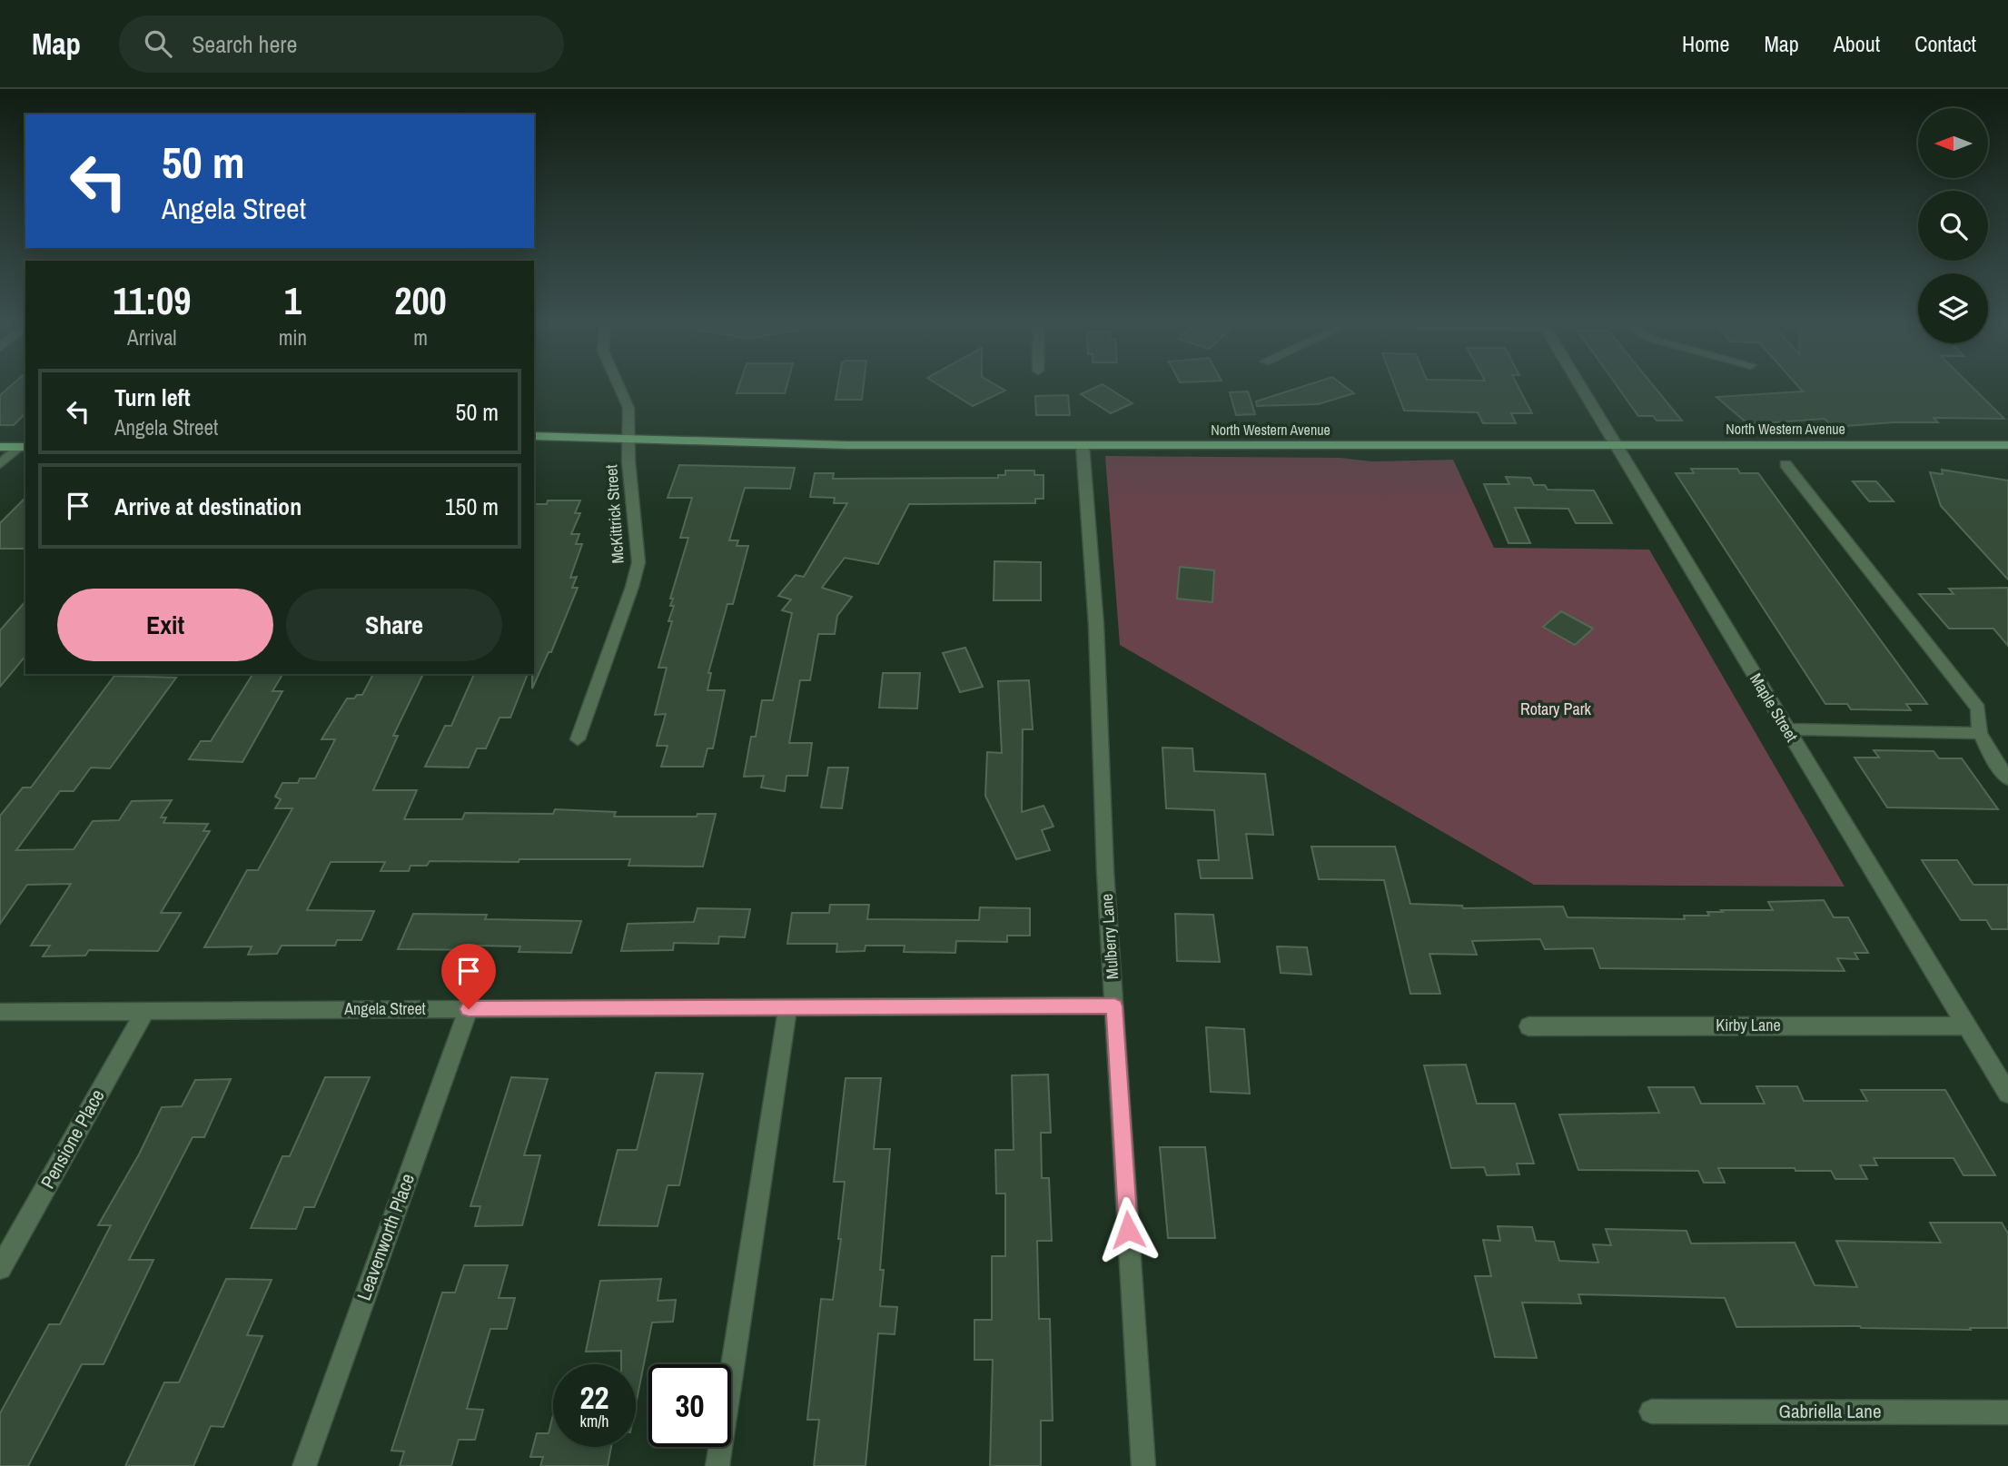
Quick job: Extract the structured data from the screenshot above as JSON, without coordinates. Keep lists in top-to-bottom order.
{
  "streets": {
    "main road": ["North Western Avenue"],
    "street": [
      "McKittrick Street",
      "Maple Street",
      "Mulberry Lane",
      "Angela Street",
      "Kirby Lane",
      "Pensione Place",
      "Leavenworth Place",
      "Gabriella Lane"
    ]
  },
  "crossings": [
    ["North Western Avenue", "McKittrick Street"],
    ["North Western Avenue", "Maple Street"],
    ["North Western Avenue", "Mulberry Lane"],
    ["Maple Street", "Kirby Lane"],
    ["Mulberry Lane", "Angela Street"],
    ["Angela Street", "Pensione Place"],
    ["Angela Street", "Leavenworth Place"]
  ],
  "parks": ["Rotary Park"],
  "north": "left",
  "page": {
    "header": "Map",
    "search": "Search here",
    "nav": [
      "Home",
      "Map",
      "About",
      "Contact"
    ],
    "turn": ["50 m", "Angela Street"],
    "eta": [
      "11:09",
      "Arrival",
      "1",
      "min",
      "200",
      "m"
    ],
    "list": [
      {
        "name": "Turn left",
        "note": "Angela Street",
        "value": "50 m"
      },
      {
        "name": "Arrive at destination",
        "value": "150 m"
      }
    ],
    "buttons": ["Exit", "Share"],
    "speed": "22 km/h",
    "limit": "30"
  }
}
